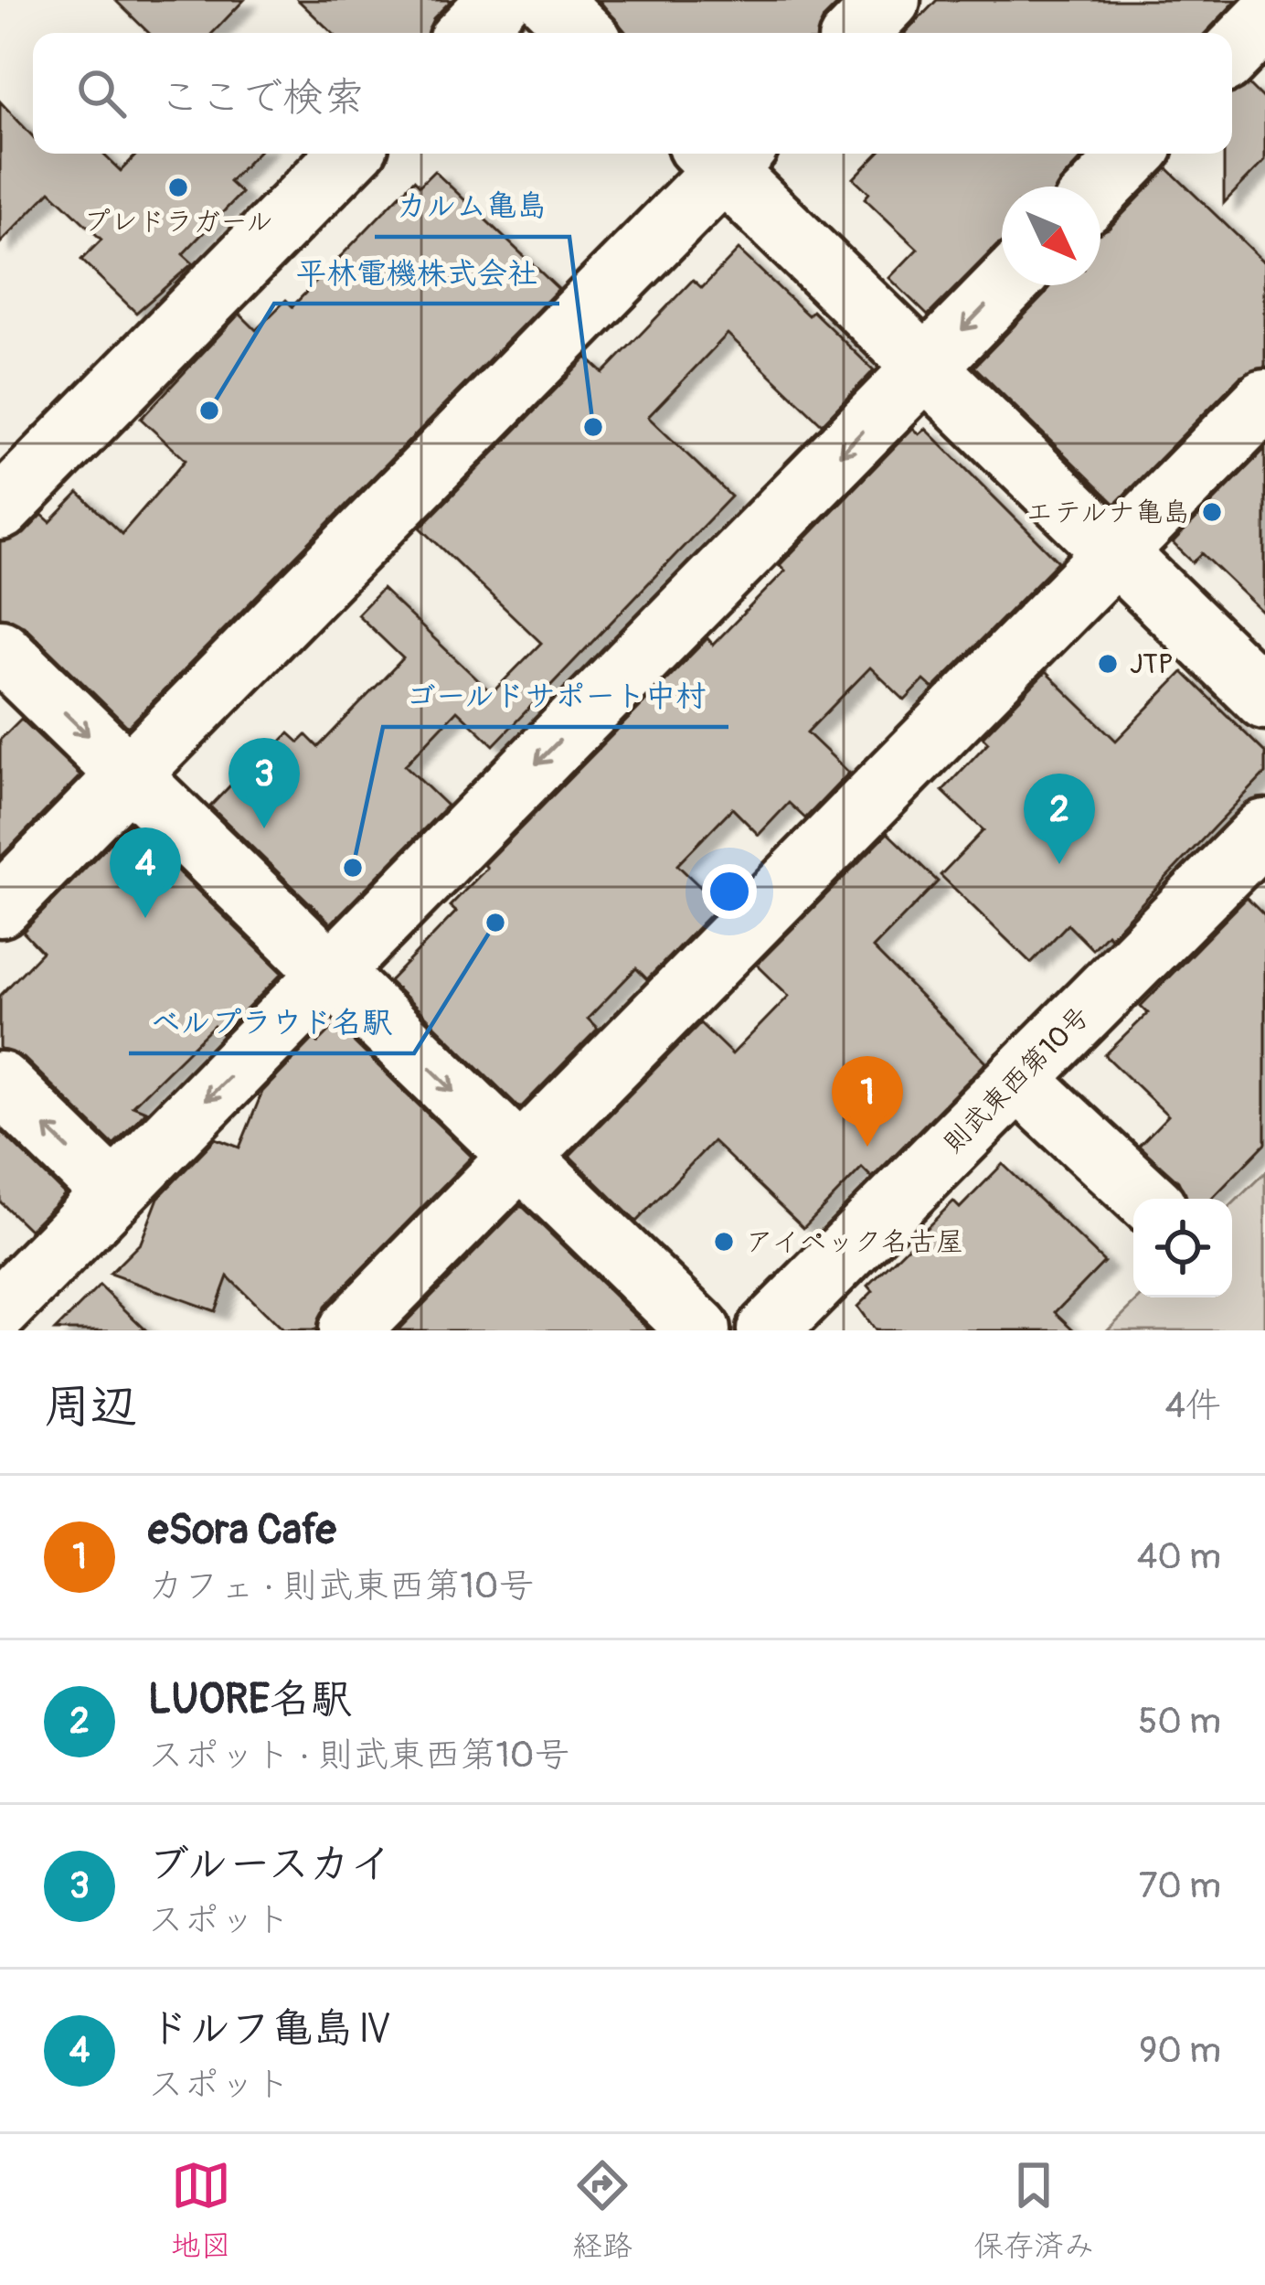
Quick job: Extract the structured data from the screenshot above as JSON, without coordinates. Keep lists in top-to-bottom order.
{
  "streets": {
    "street": ["則武東西第10号"]
  },
  "places": [
    "プレドラガール",
    "平林電機株式会社",
    "カルム亀島",
    "エテルナ亀島",
    "JTP",
    "ゴールドサポート中村",
    "ベルプラウド名駅",
    "アイペック名古屋"
  ],
  "north": "bottom right",
  "page": {
    "search": "ここで検索",
    "pins": [
      "3",
      "2",
      "4",
      "1"
    ],
    "heading": ["周辺", "4件"],
    "list": [
      {
        "mark": "1",
        "name": "eSora Cafe",
        "note": "カフェ · 則武東西第10号",
        "value": "40 m"
      },
      {
        "mark": "2",
        "name": "LUORE名駅",
        "note": "スポット · 則武東西第10号",
        "value": "50 m"
      },
      {
        "mark": "3",
        "name": "ブルースカイ",
        "note": "スポット",
        "value": "70 m"
      },
      {
        "mark": "4",
        "name": "ドルフ亀島Ⅳ",
        "note": "スポット",
        "value": "90 m"
      }
    ],
    "nav": ["地図", "経路", "保存済み"]
  }
}
